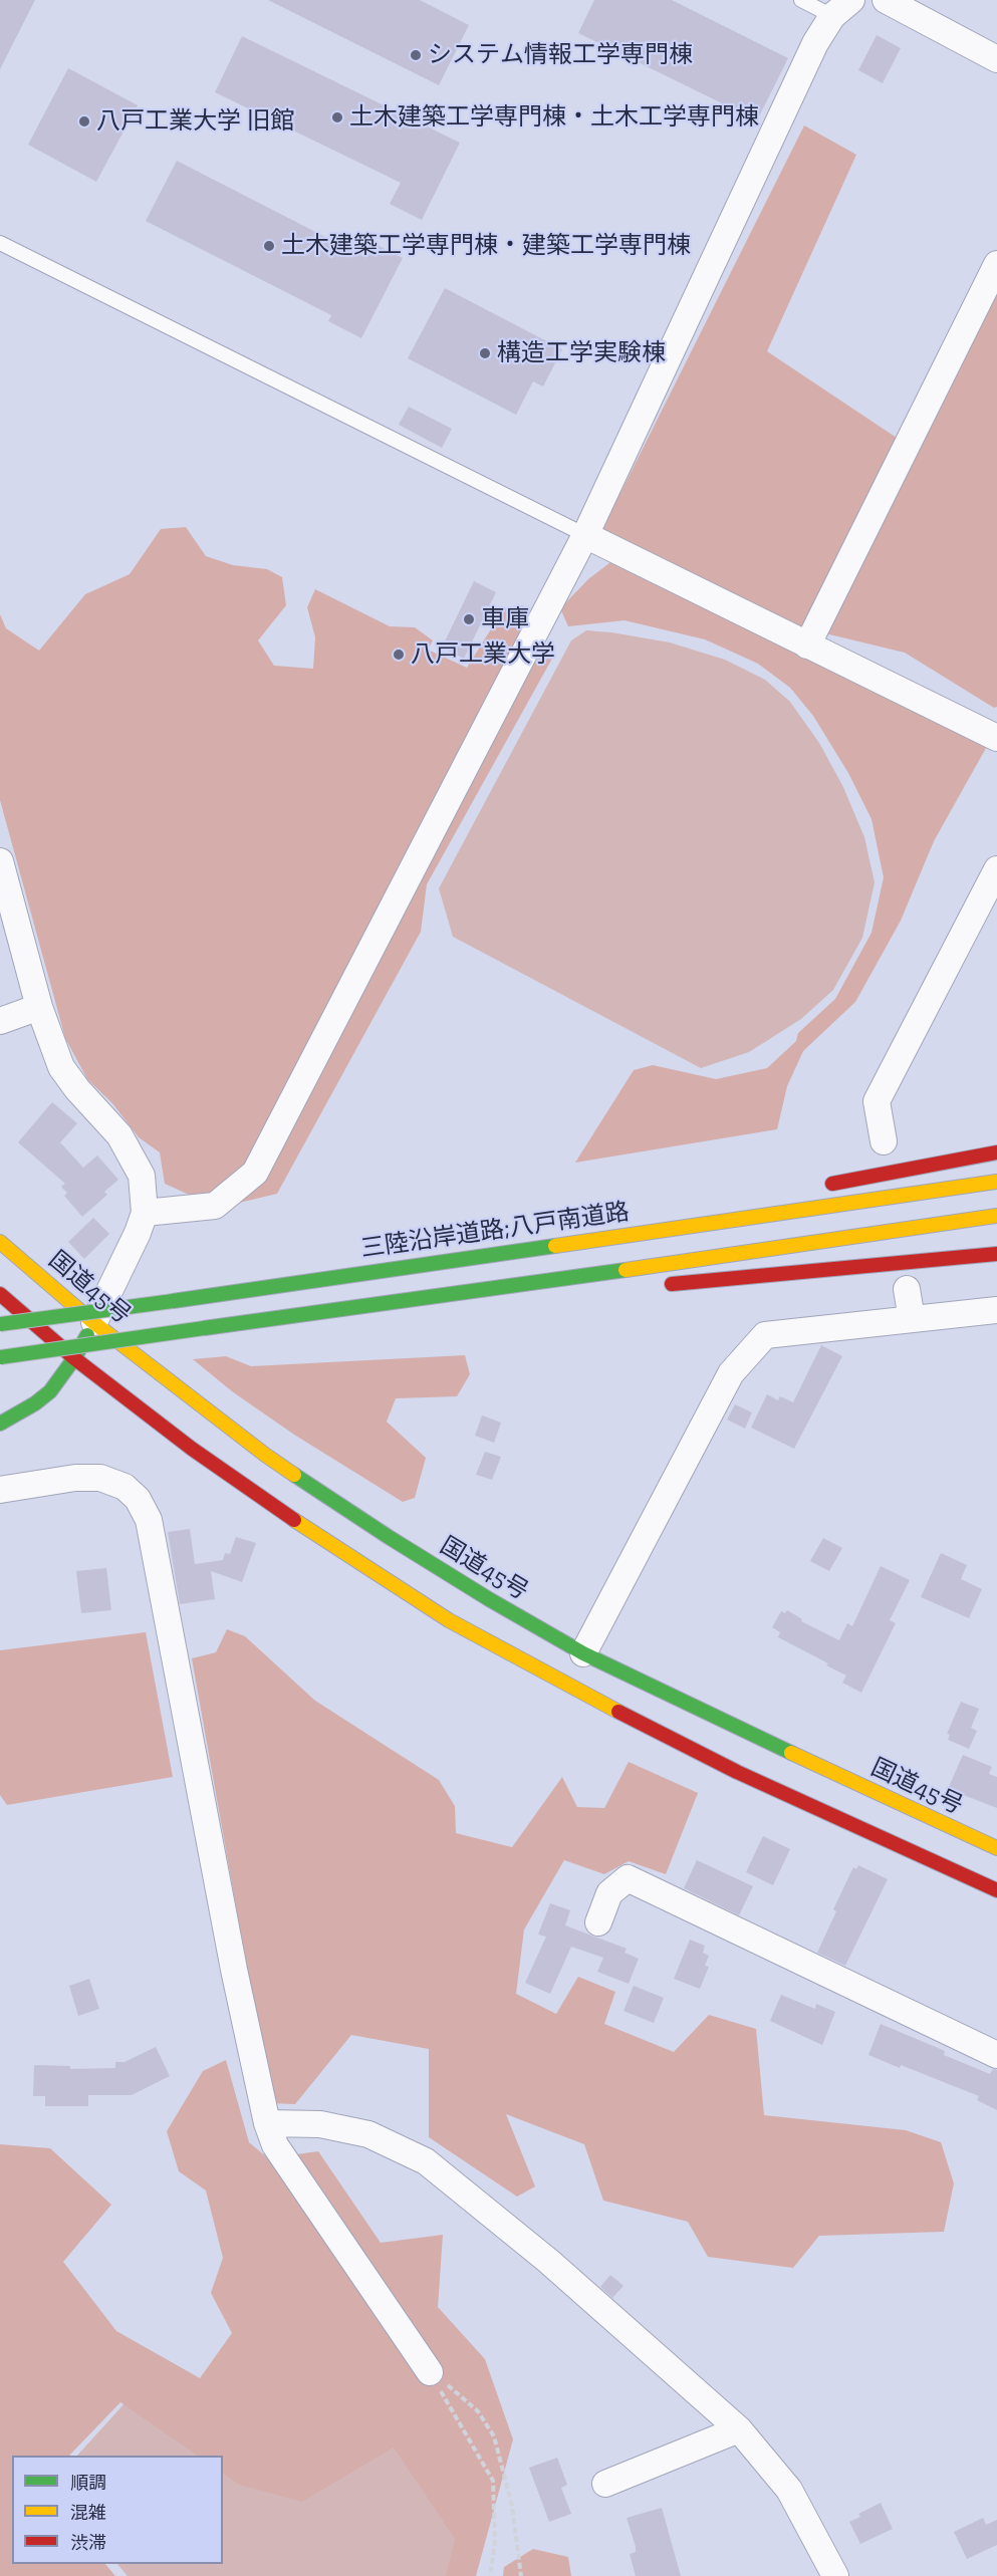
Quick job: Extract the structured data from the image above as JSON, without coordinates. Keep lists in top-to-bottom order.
{
  "streets": {
    "main road": ["三陸沿岸道路;八戸南道路", "国道45号"]
  },
  "places": [
    "システム情報工学専門棟",
    "土木建築工学専門棟・土木工学専門棟",
    "八戸工業大学 旧館",
    "土木建築工学専門棟・建築工学専門棟",
    "構造工学実験棟",
    "車庫",
    "八戸工業大学"
  ],
  "legend": ["順調", "混雑", "渋滞"]
}
